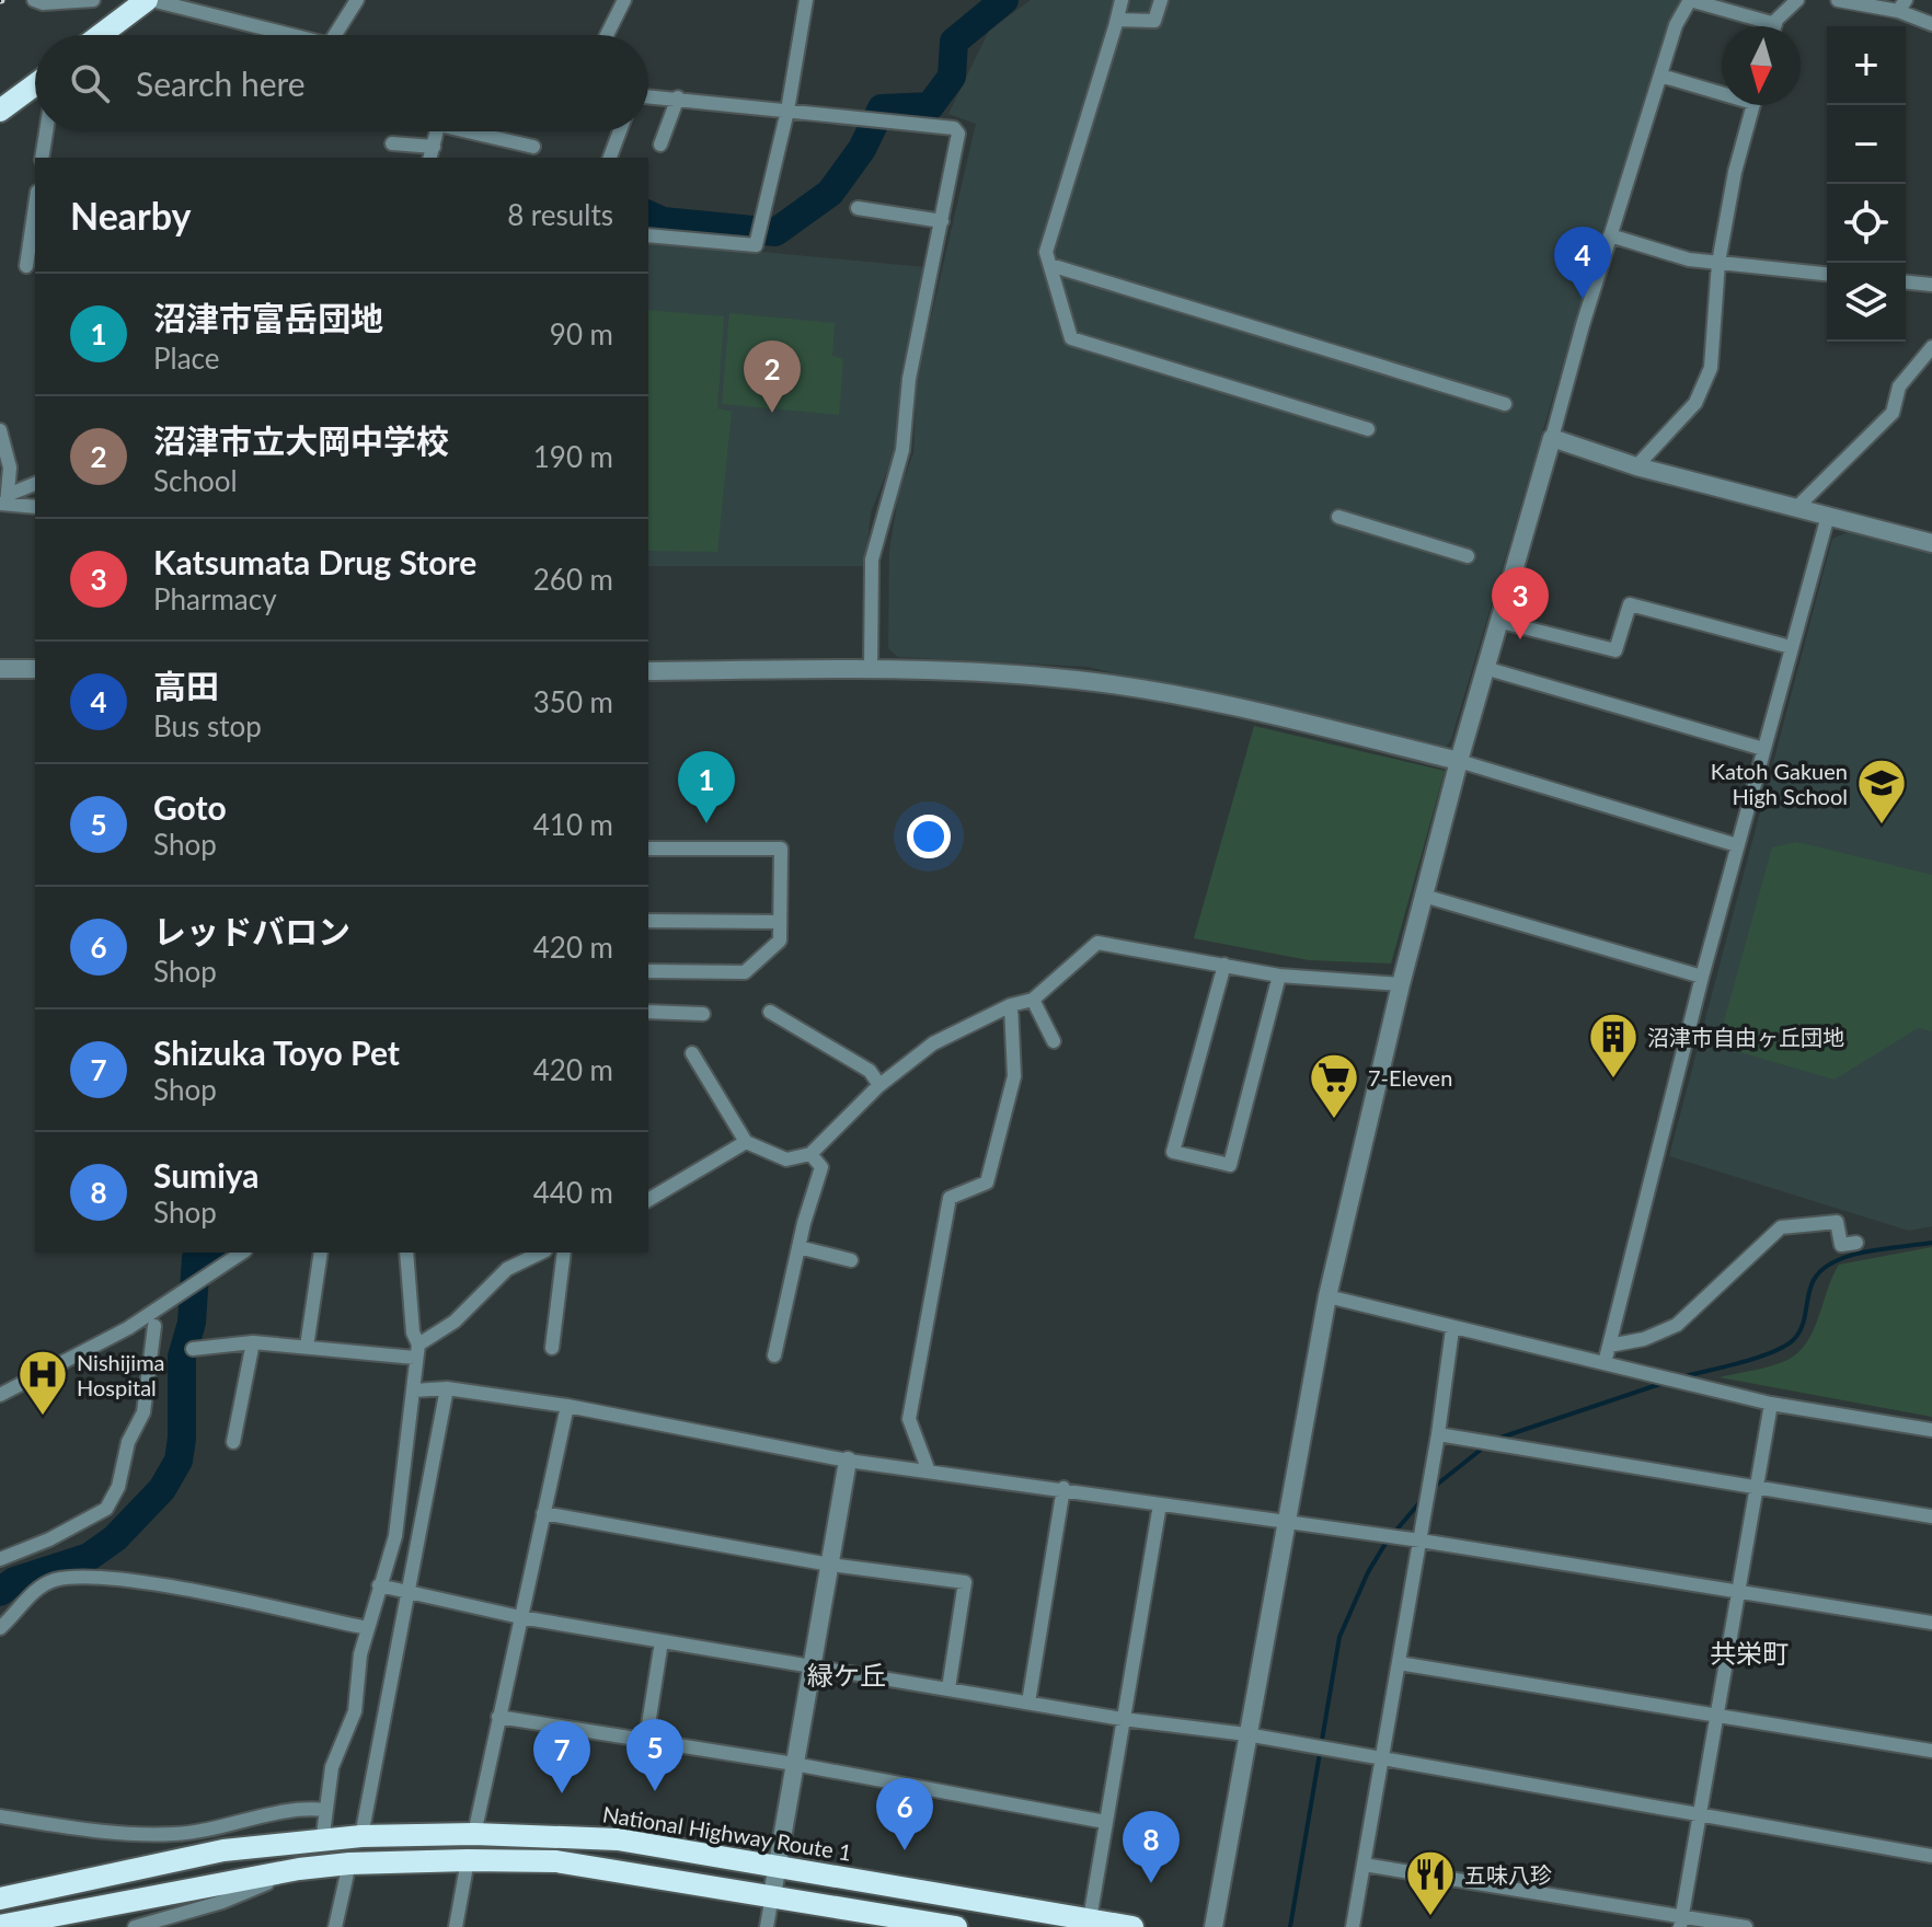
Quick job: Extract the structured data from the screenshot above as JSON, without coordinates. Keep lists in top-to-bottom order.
{
  "streets": {
    "highway": ["National Highway Route 1"]
  },
  "districts": ["共栄町", "緑ケ丘"],
  "places": {
    "school or university": ["Katoh Gakuen High School"],
    "building": ["沼津市自由ヶ丘団地"],
    "supermarket": ["7-Eleven"],
    "hospital": ["Nishijima Hospital"],
    "restaurant": ["五味八珍"]
  },
  "north": "bottom",
  "page": {
    "map_buttons": ["+", "−"],
    "search": "Search here",
    "heading": ["Nearby", "8 results"],
    "pins": [
      "4",
      "2",
      "3",
      "1",
      "5",
      "7",
      "6",
      "8"
    ],
    "list": [
      {
        "mark": "1",
        "name": "沼津市富岳団地",
        "note": "Place",
        "value": "90 m"
      },
      {
        "mark": "2",
        "name": "沼津市立大岡中学校",
        "note": "School",
        "value": "190 m"
      },
      {
        "mark": "3",
        "name": "Katsumata Drug Store",
        "note": "Pharmacy",
        "value": "260 m"
      },
      {
        "mark": "4",
        "name": "高田",
        "note": "Bus stop",
        "value": "350 m"
      },
      {
        "mark": "5",
        "name": "Goto",
        "note": "Shop",
        "value": "410 m"
      },
      {
        "mark": "6",
        "name": "レッドバロン",
        "note": "Shop",
        "value": "420 m"
      },
      {
        "mark": "7",
        "name": "Shizuka Toyo Pet",
        "note": "Shop",
        "value": "420 m"
      },
      {
        "mark": "8",
        "name": "Sumiya",
        "note": "Shop",
        "value": "440 m"
      }
    ]
  }
}
